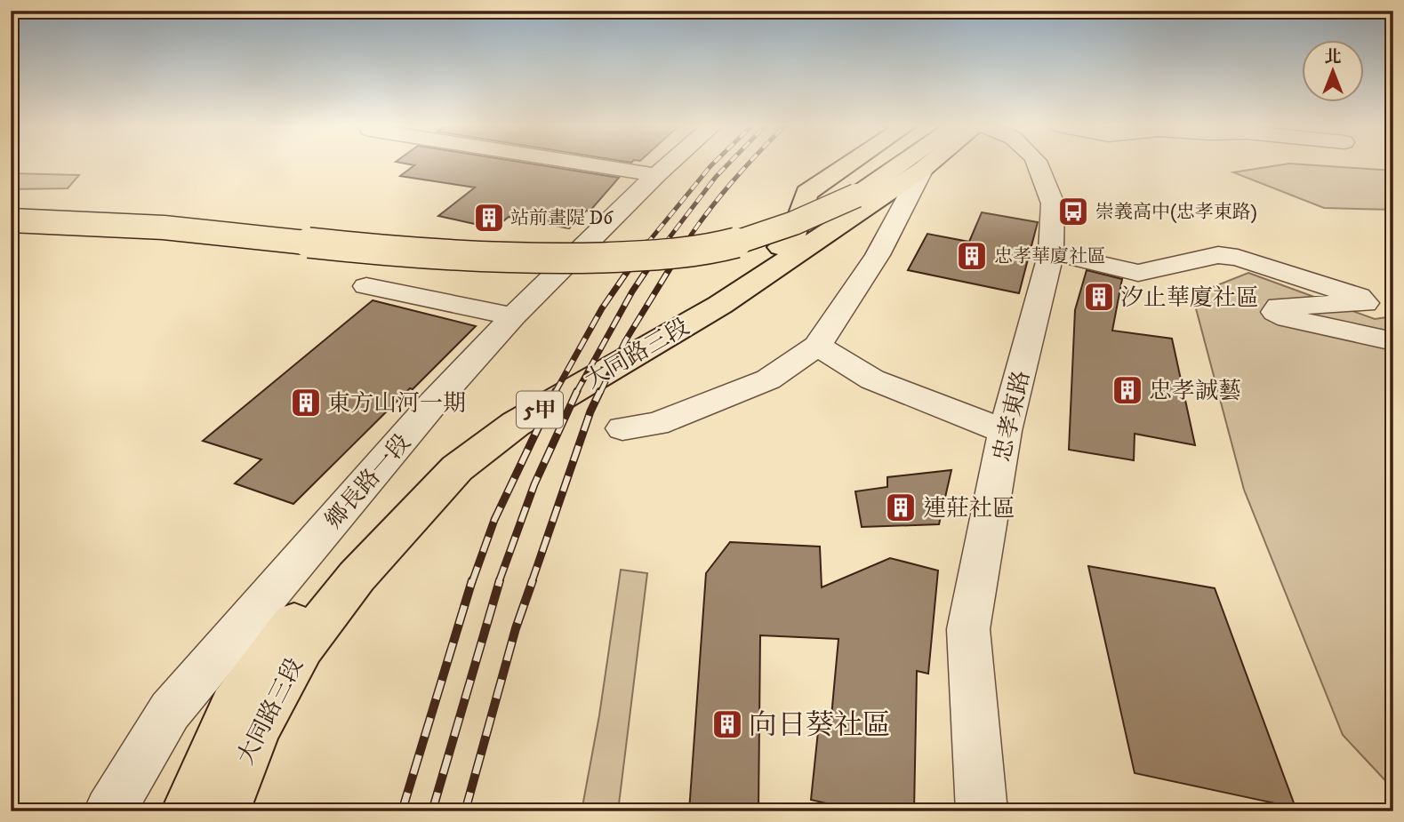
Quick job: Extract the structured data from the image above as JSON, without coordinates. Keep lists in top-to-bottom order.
{
  "streets": {
    "main road": ["大同路三段", "5甲"],
    "street": ["忠孝東路", "鄉長路一段"]
  },
  "places": {
    "bus stop": ["崇義高中(忠孝東路)"],
    "building": [
      "站前畫隄 D6",
      "忠孝華廈社區",
      "汐止華廈社區",
      "忠孝誠藝",
      "東方山河一期",
      "連莊社區",
      "向日葵社區"
    ]
  },
  "north": "top"
}
